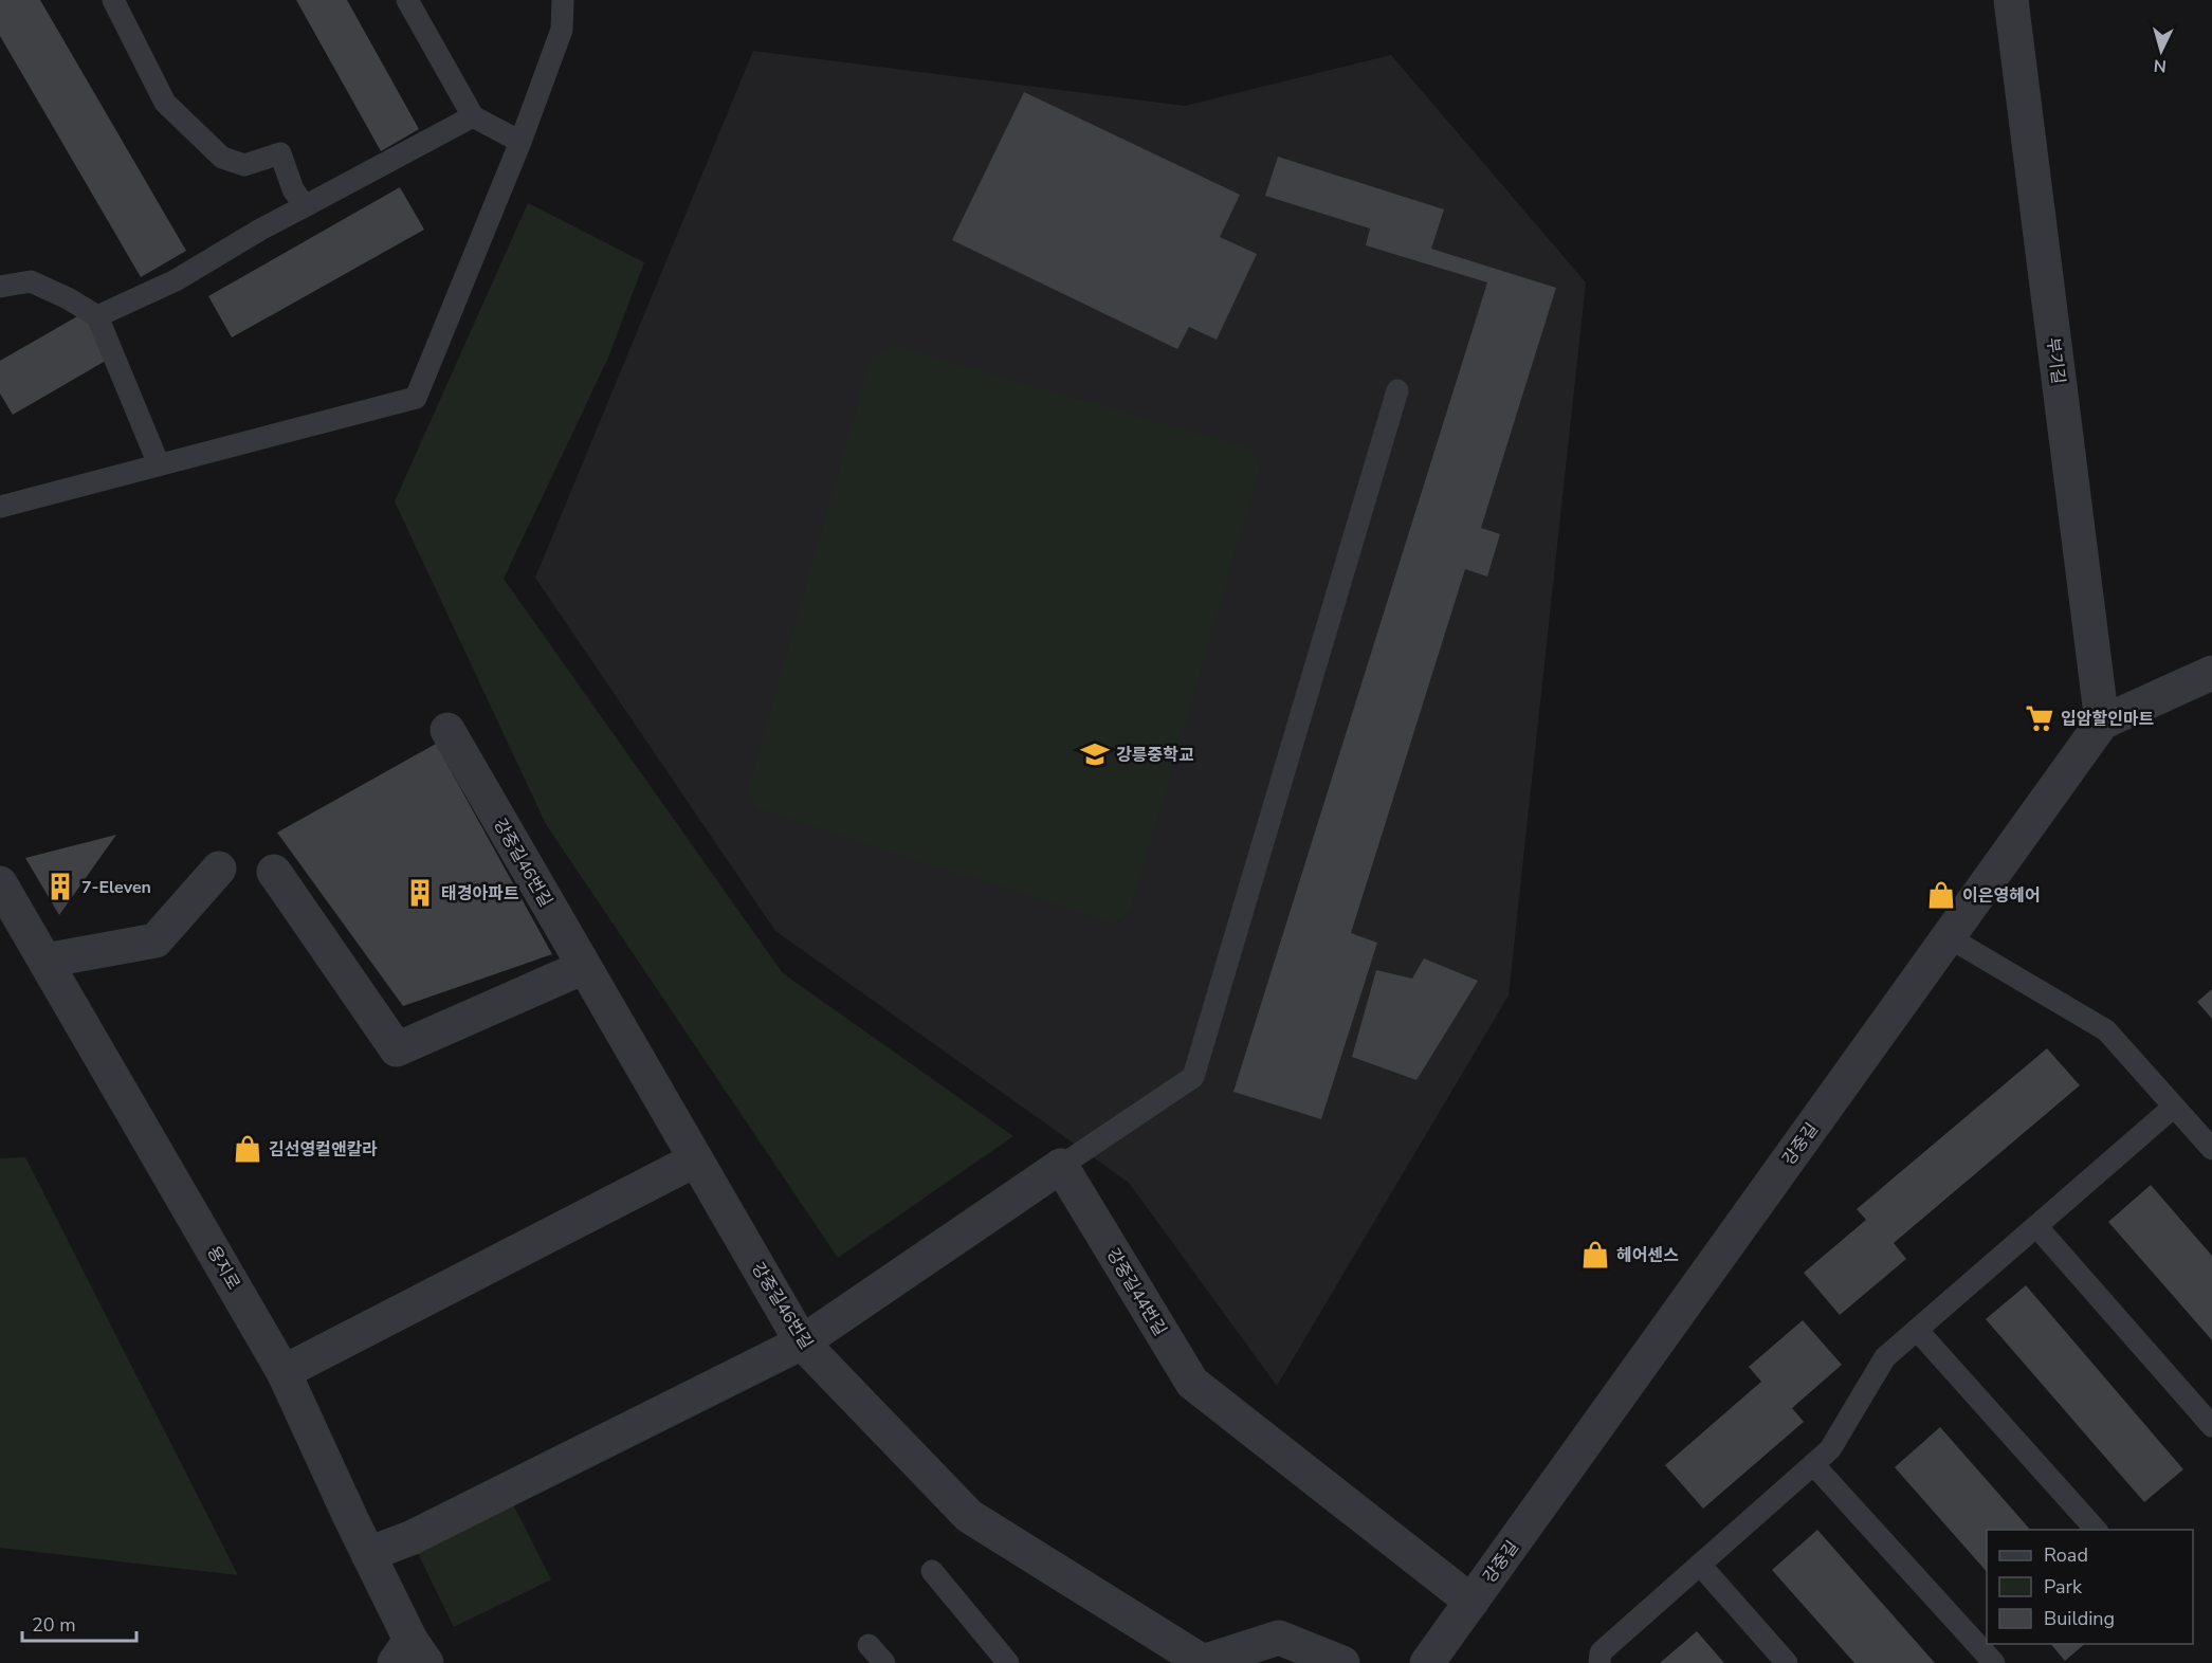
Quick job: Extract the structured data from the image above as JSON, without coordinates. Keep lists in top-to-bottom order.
{
  "streets": {
    "street": [
      "부기길",
      "강중길46번길",
      "강중길",
      "용지로",
      "강중길44번길"
    ]
  },
  "crossings": [
    ["부기길", "강중길"],
    ["강중길", "강중길44번길"]
  ],
  "places": {
    "supermarket": ["입암할인마트"],
    "school or university": ["강릉중학교"],
    "building": ["7-Eleven", "태경아파트"],
    "shop": ["이은영헤어", "김선영컬앤칼라", "헤어센스"]
  },
  "legend": ["Road", "Park", "Building"],
  "scale_bar": "20 m",
  "north": "bottom"
}
